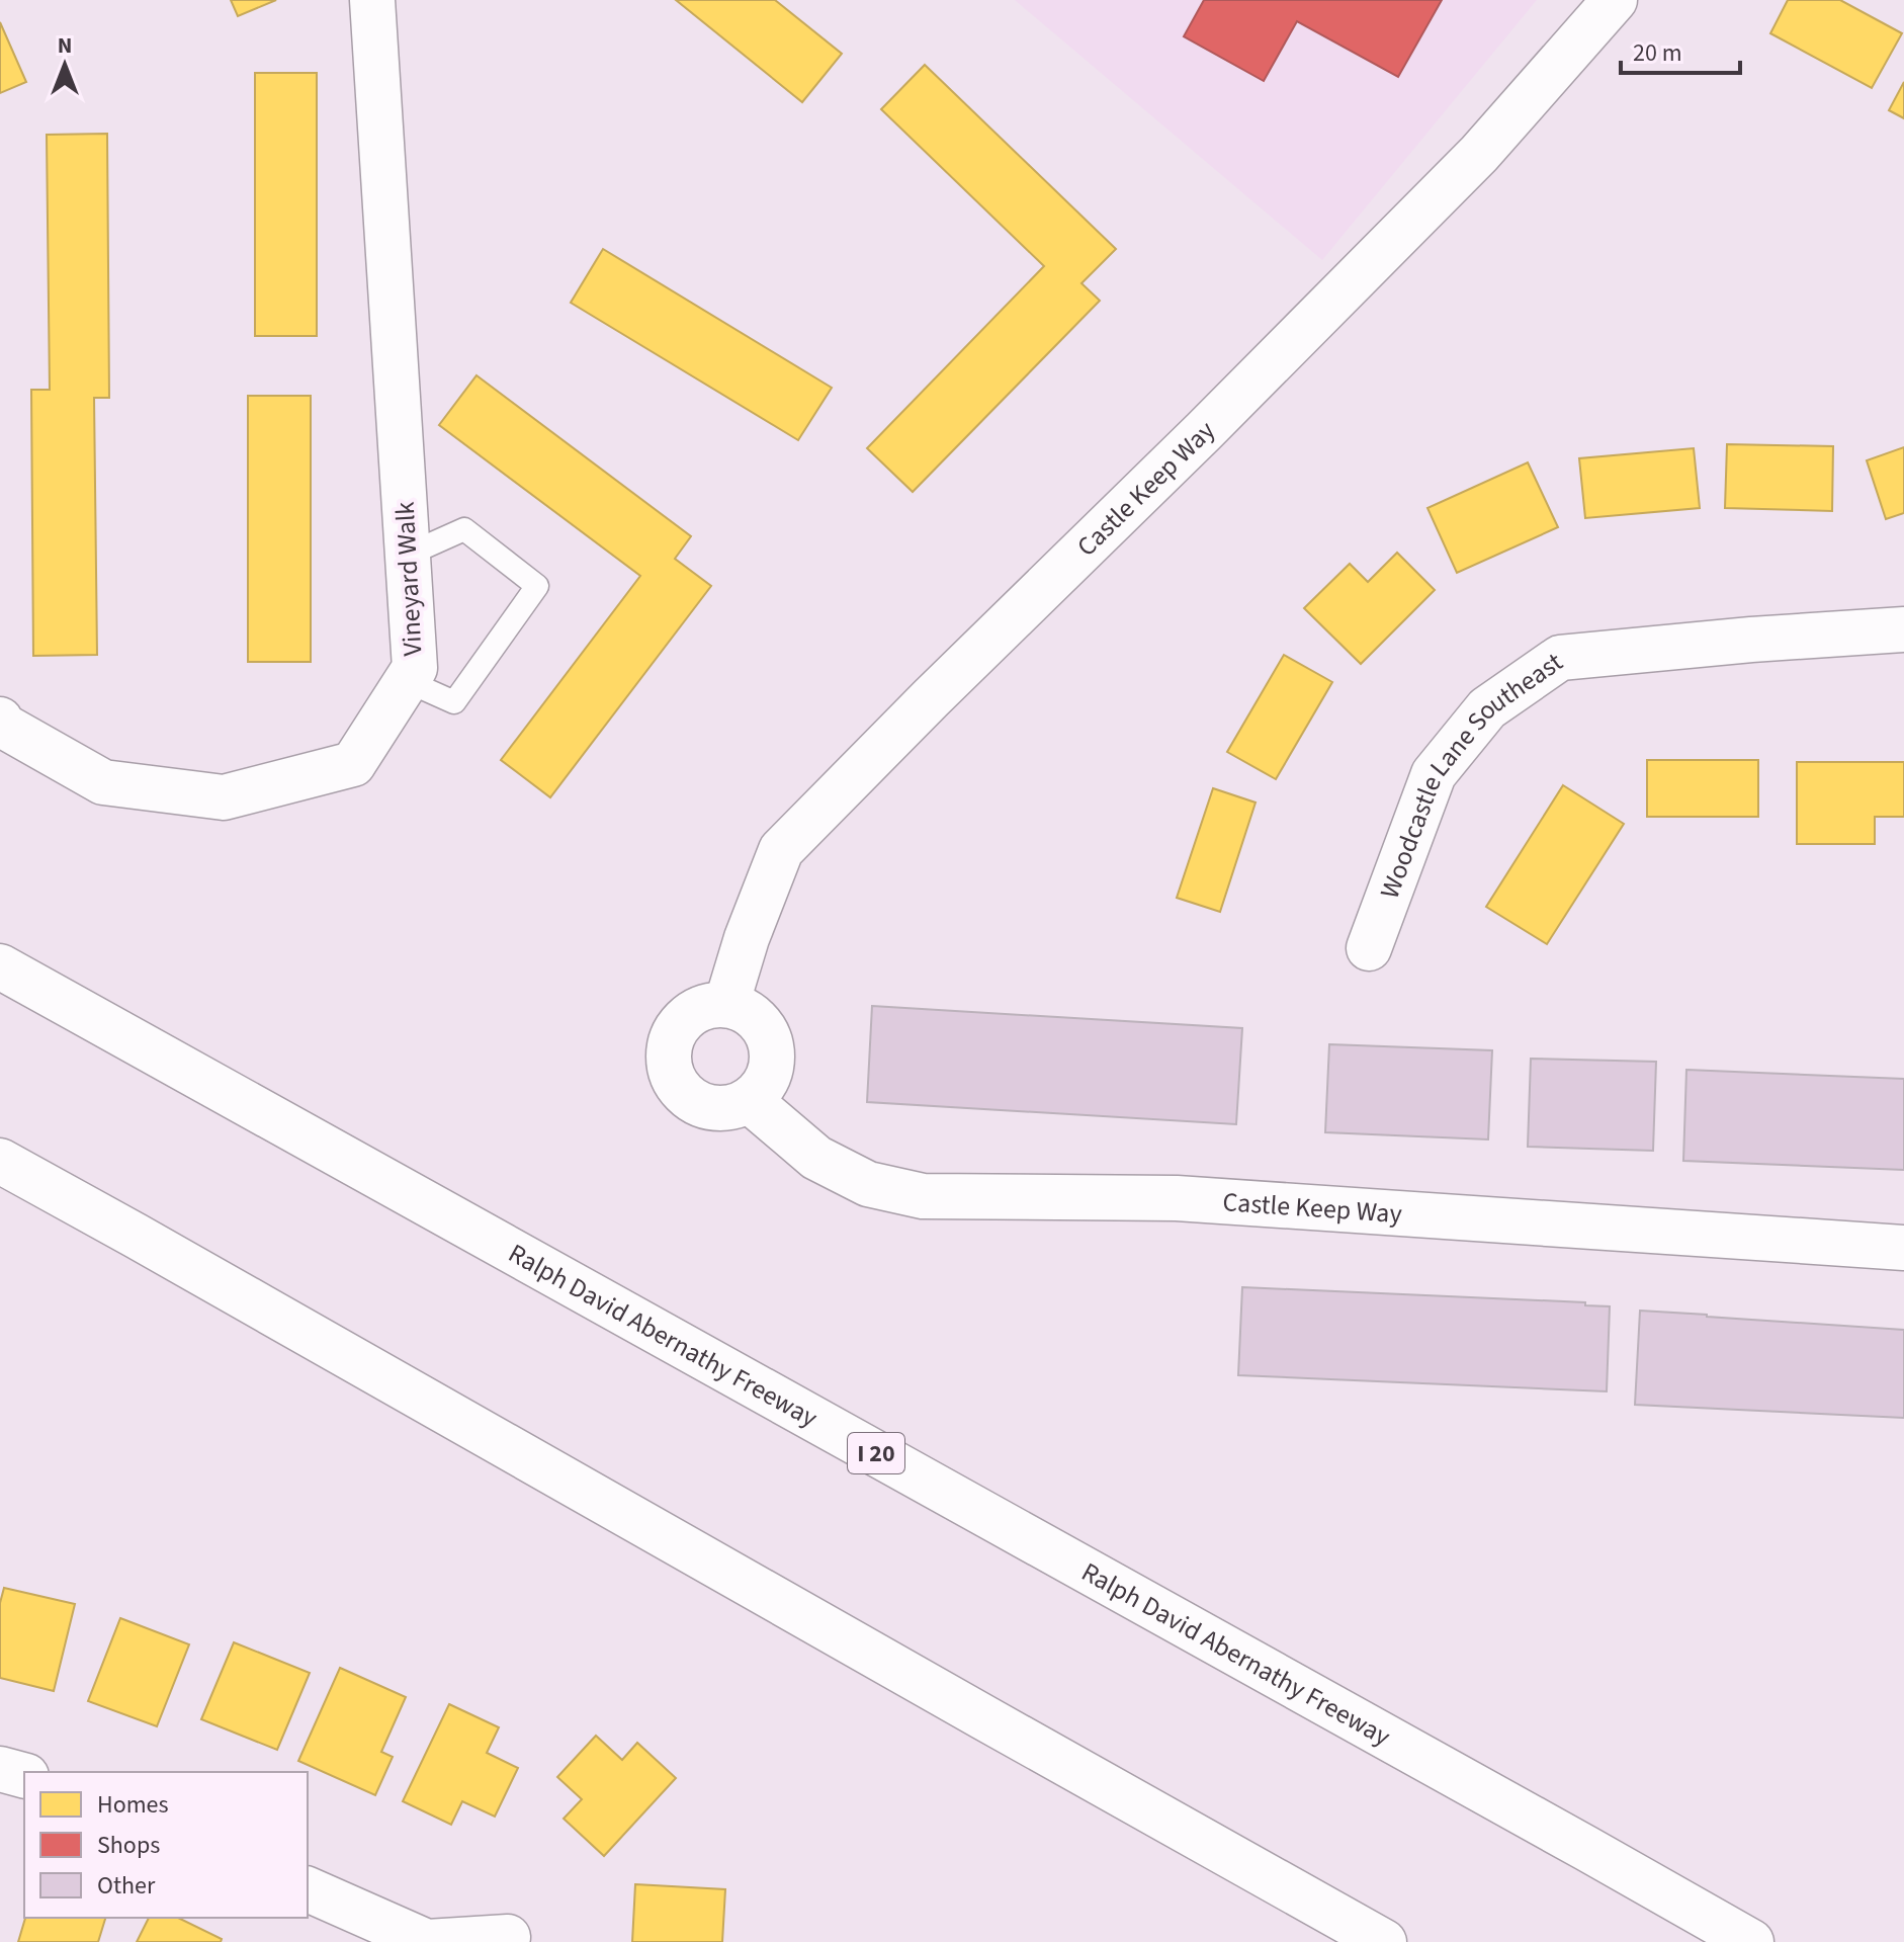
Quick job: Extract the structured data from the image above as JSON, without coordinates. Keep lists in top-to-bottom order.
{
  "streets": {
    "main road": [
      "Castle Keep Way",
      "Vineyard Walk",
      "Woodcastle Lane Southeast",
      "Ralph David Abernathy Freeway",
      "I 20"
    ]
  },
  "legend": ["Homes", "Shops", "Other"],
  "scale_bar": "20 m",
  "north": "top"
}
